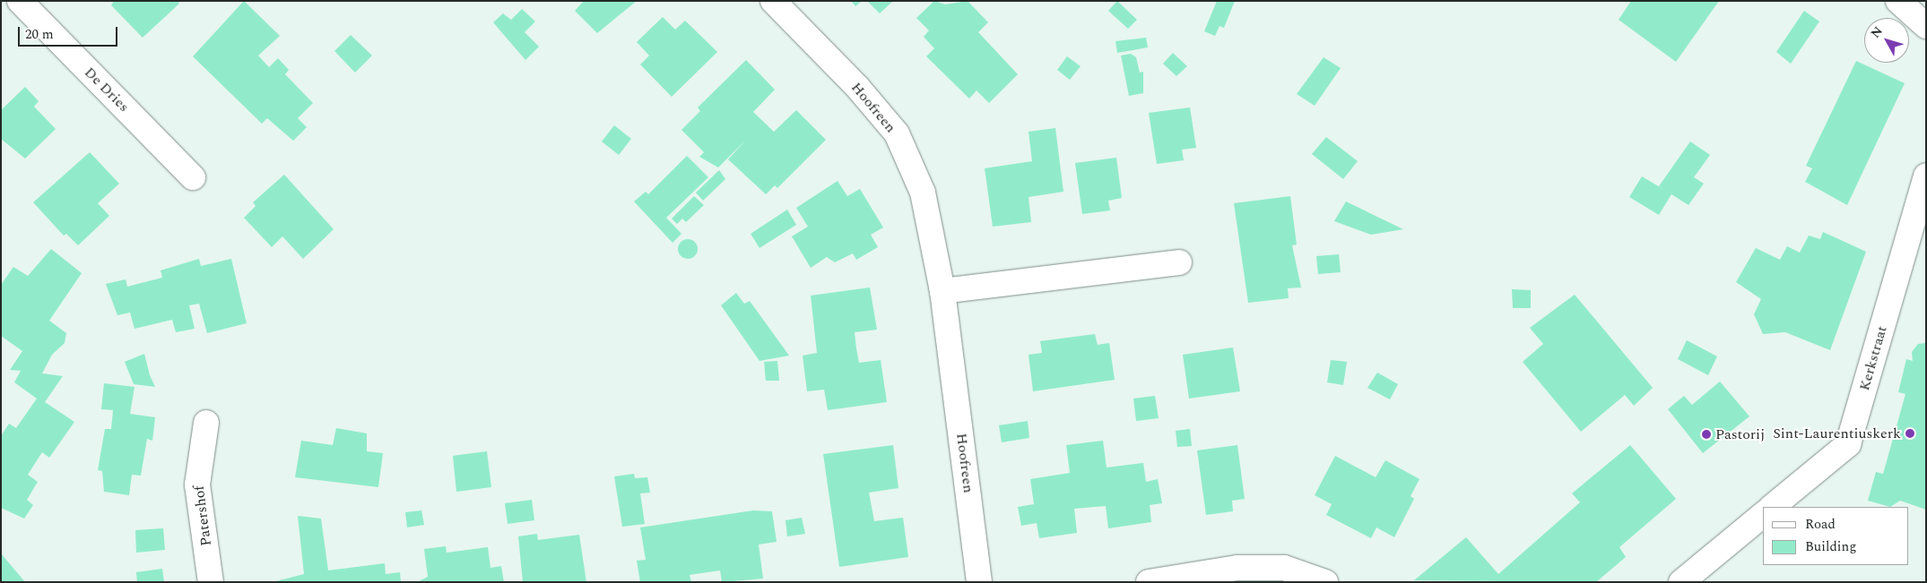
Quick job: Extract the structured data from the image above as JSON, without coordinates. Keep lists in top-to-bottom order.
{
  "streets": {
    "street": [
      "De Dries",
      "Hoofreen",
      "Kerkstraat",
      "Patershof"
    ]
  },
  "places": ["Sint-Laurentiuskerk", "Pastorij"],
  "legend": ["Road", "Building"],
  "scale_bar": "20 m",
  "north": "top left"
}
